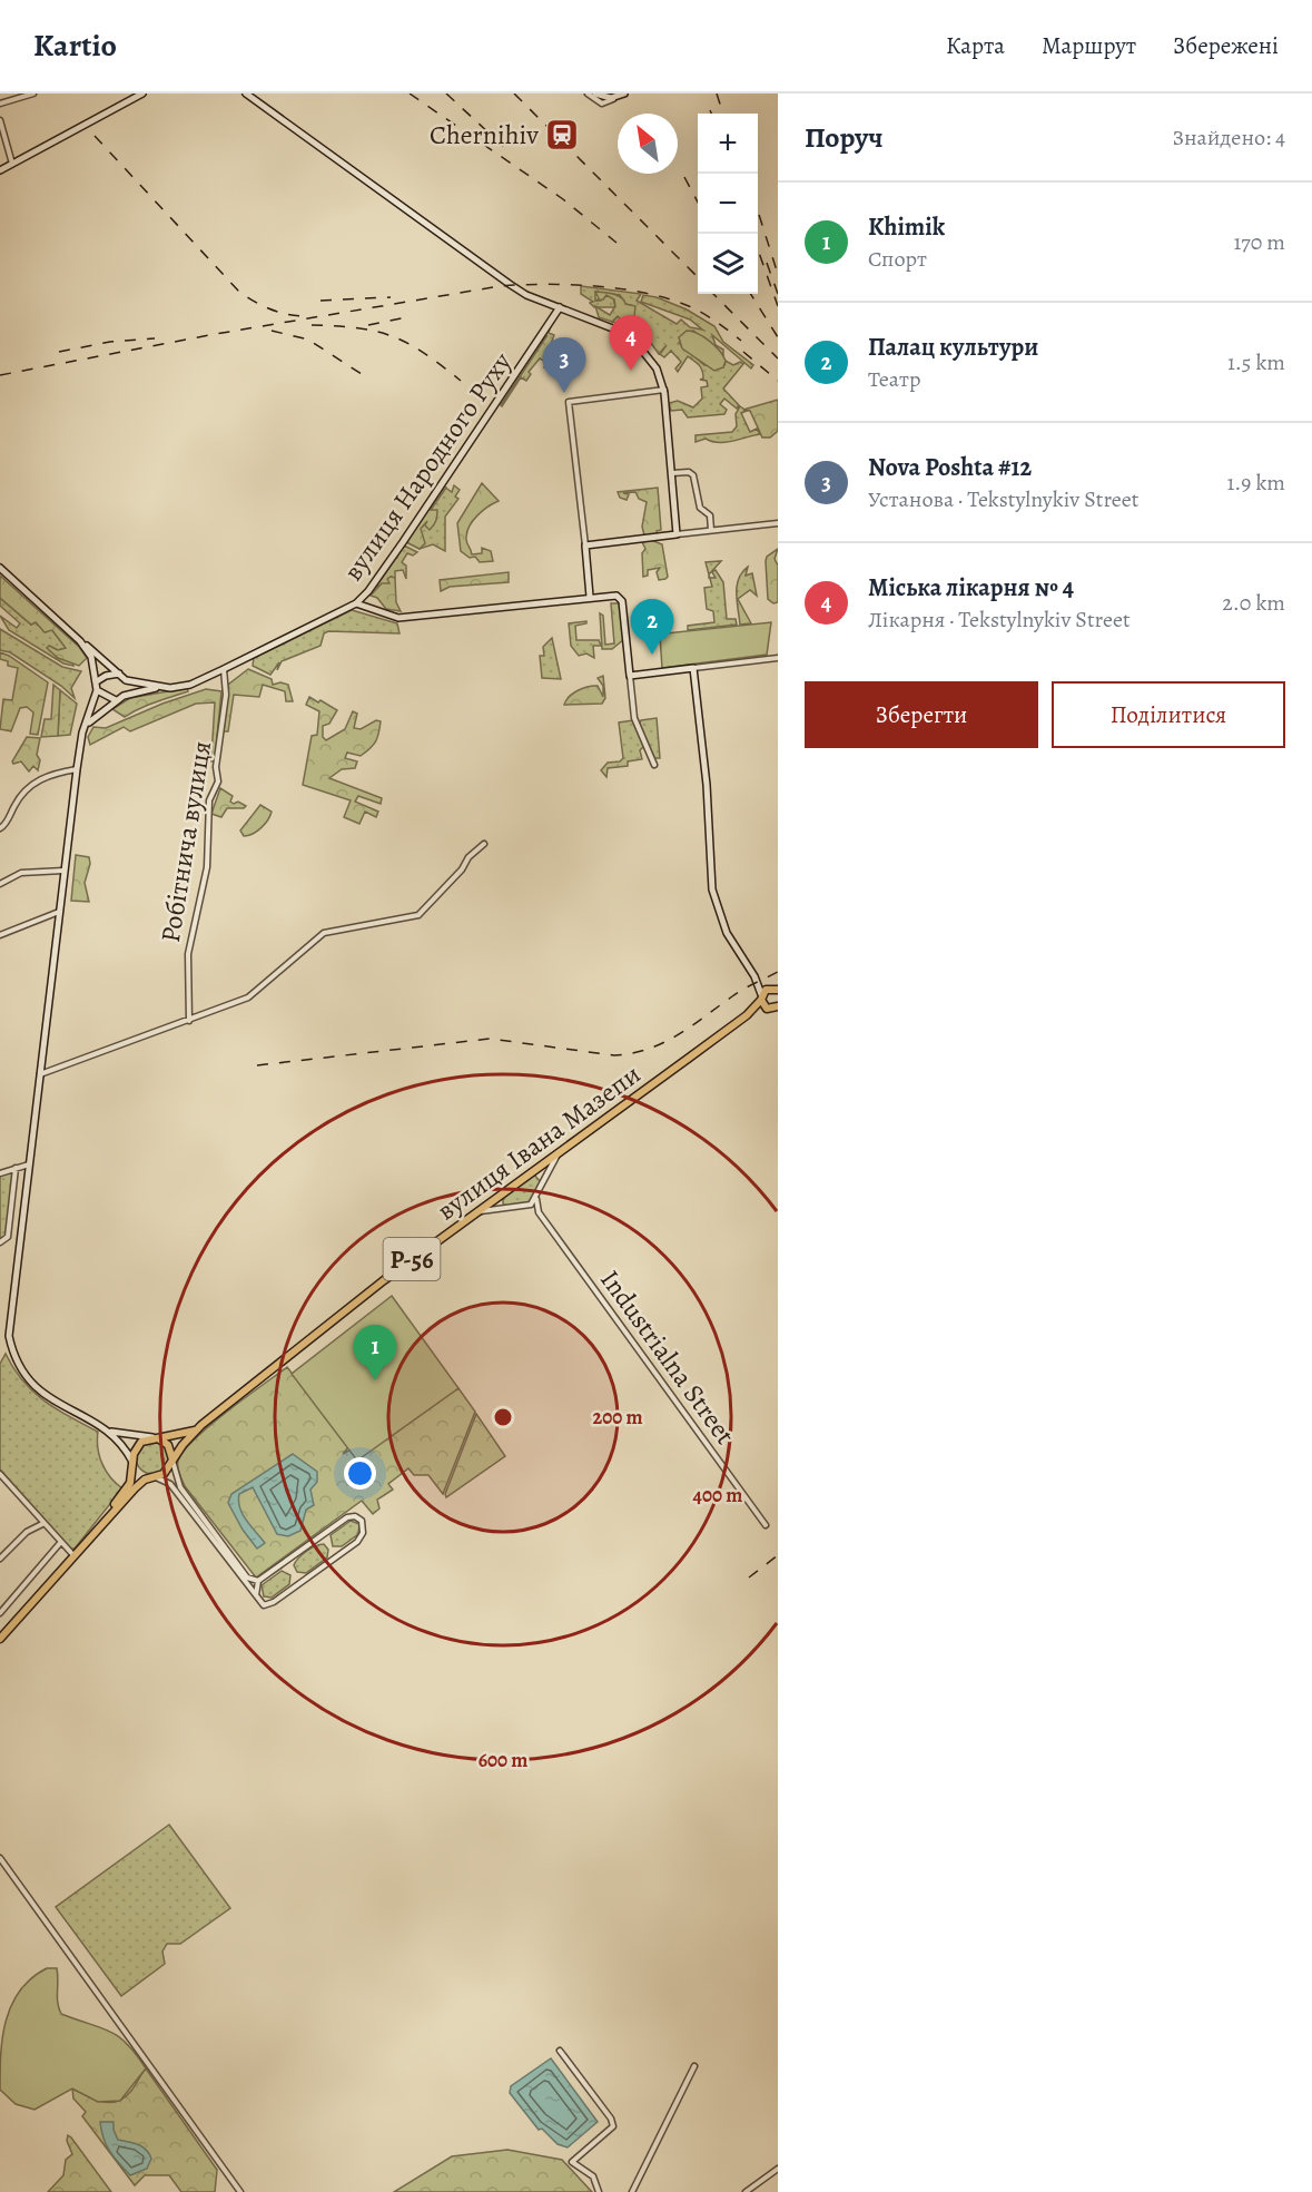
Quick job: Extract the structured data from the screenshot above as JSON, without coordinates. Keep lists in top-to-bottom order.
{
  "streets": {
    "main road": ["вулиця Івана Мазепи", "Р-56"],
    "street": ["вулиця Народного Руху", "Робітнича вулиця", "Industrialna Street"]
  },
  "crossings": [
    ["вулиця Народного Руху", "Робітнича вулиця"],
    ["вулиця Івана Мазепи", "Р-56"]
  ],
  "places": {
    "station": ["Chernihiv"]
  },
  "north": "top left",
  "page": {
    "header": "Kartio",
    "nav": ["Карта", "Маршрут", "Збережені"],
    "heading": ["Поруч", "Знайдено: 4"],
    "map_buttons": ["+", "−"],
    "list": [
      {
        "mark": "1",
        "name": "Khimik",
        "note": "Спорт",
        "value": "170 m"
      },
      {
        "mark": "2",
        "name": "Палац культури",
        "note": "Театр",
        "value": "1.5 km"
      },
      {
        "mark": "3",
        "name": "Nova Poshta #12",
        "note": "Установа · Tekstylnykiv Street",
        "value": "1.9 km"
      },
      {
        "mark": "4",
        "name": "Міська лікарня № 4",
        "note": "Лікарня · Tekstylnykiv Street",
        "value": "2.0 km"
      }
    ],
    "pins": [
      "4",
      "3",
      "2",
      "1"
    ],
    "buttons": ["Зберегти", "Поділитися"]
  },
  "rings": ["200 m", "400 m", "600 m"]
}
